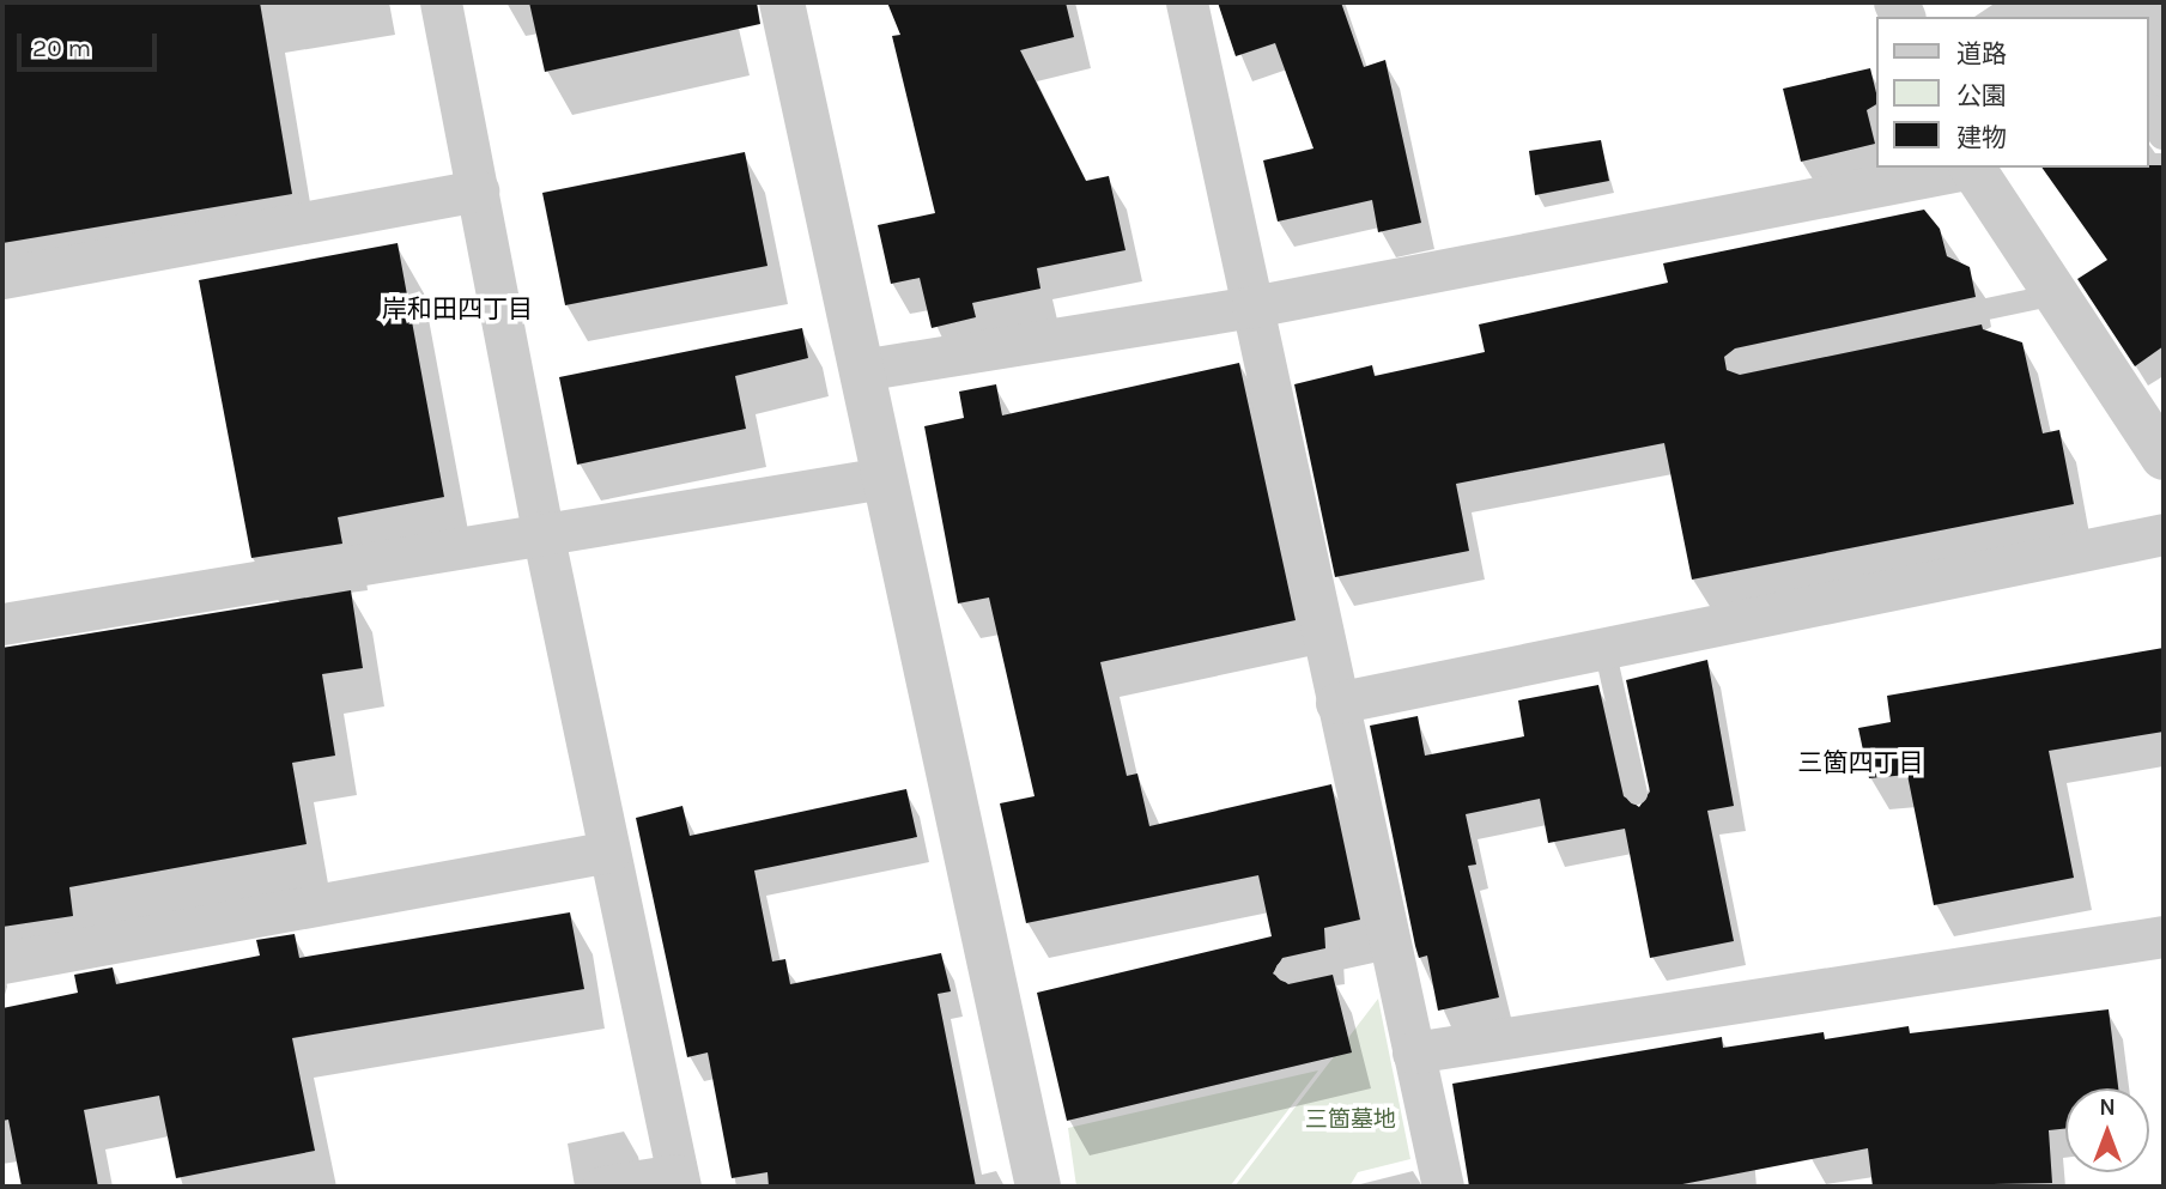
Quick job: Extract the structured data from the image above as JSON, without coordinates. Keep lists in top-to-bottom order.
{
  "districts": ["岸和田四丁目", "三箇四丁目"],
  "parks": ["三箇墓地"],
  "legend": ["道路", "公園", "建物"],
  "scale_bar": "20 m",
  "north": "top"
}
